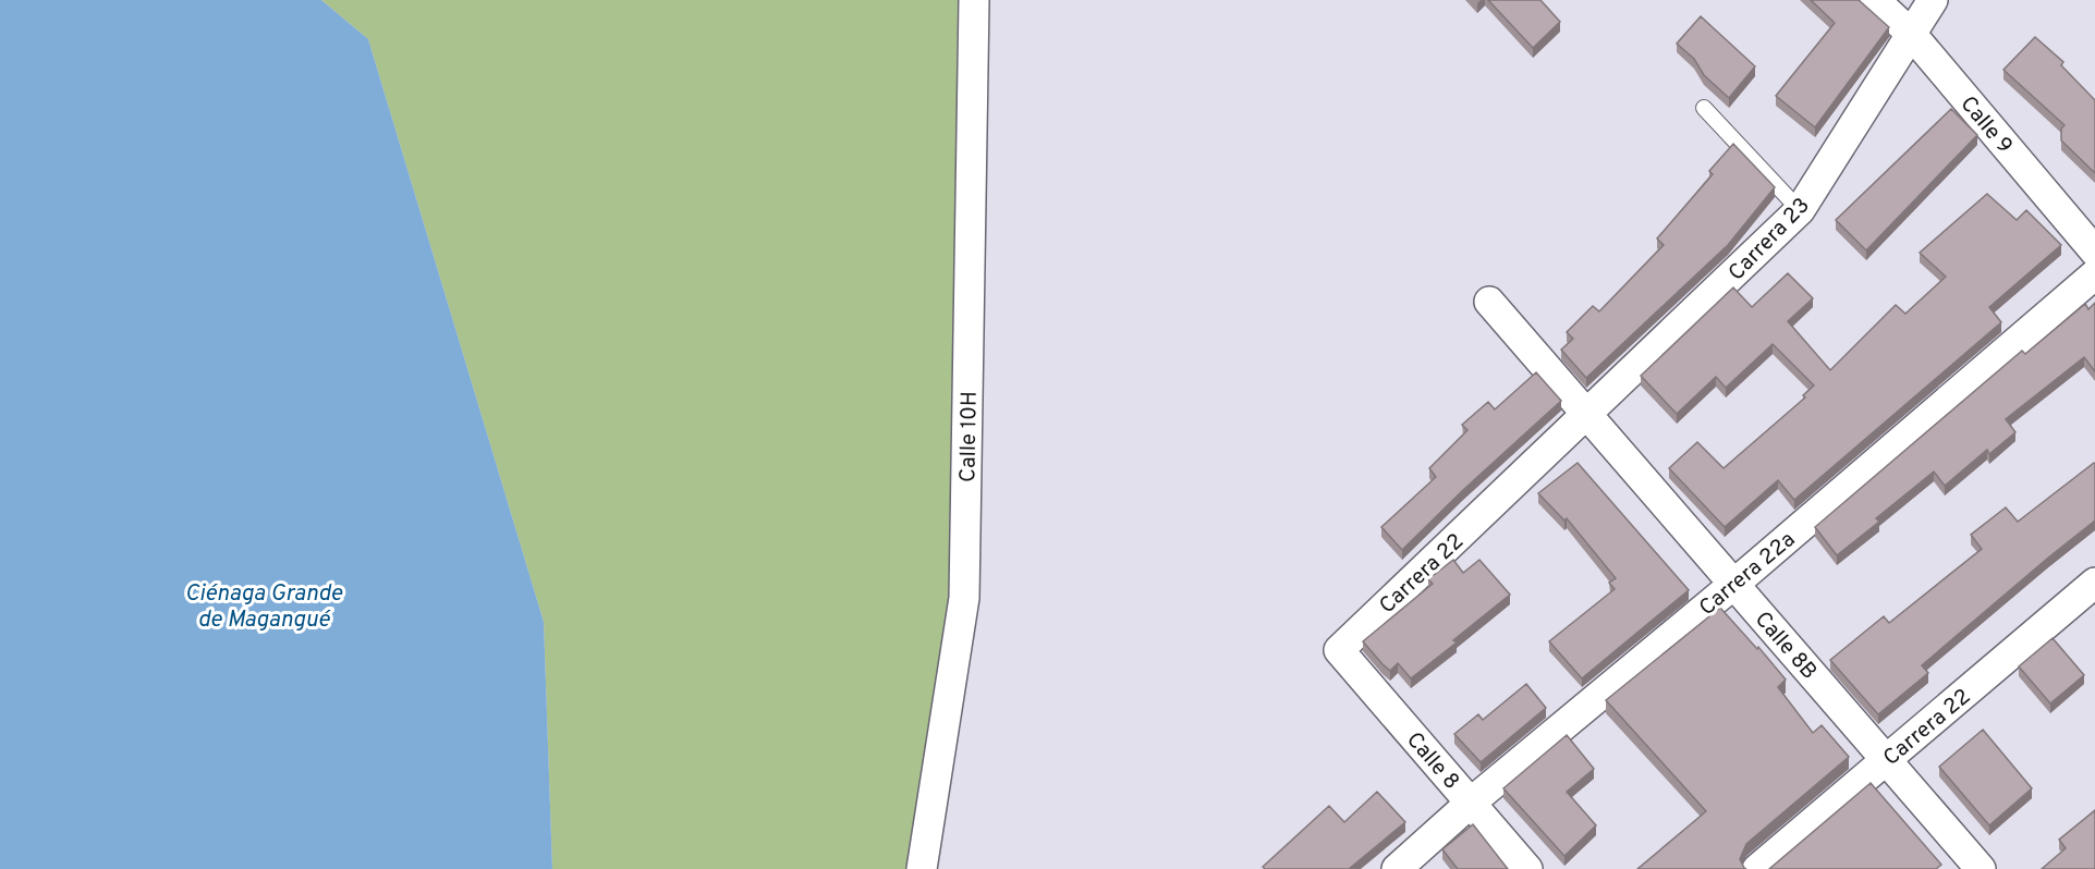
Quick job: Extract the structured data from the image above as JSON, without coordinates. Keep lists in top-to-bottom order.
{
  "streets": {
    "street": [
      "Calle 9",
      "Carrera 23",
      "Calle 10H",
      "Carrera 22",
      "Carrera 22a",
      "Calle 8B",
      "Calle 8"
    ]
  },
  "crossings": [
    ["Calle 9", "Carrera 23"],
    ["Carrera 23", "Carrera 22"],
    ["Carrera 23", "Calle 8B"],
    ["Carrera 22", "Calle 8B"],
    ["Carrera 22", "Calle 8"],
    ["Carrera 22a", "Calle 8B"],
    ["Carrera 22a", "Calle 8"]
  ],
  "water": ["Ciénaga Grande de Magangué"]
}
